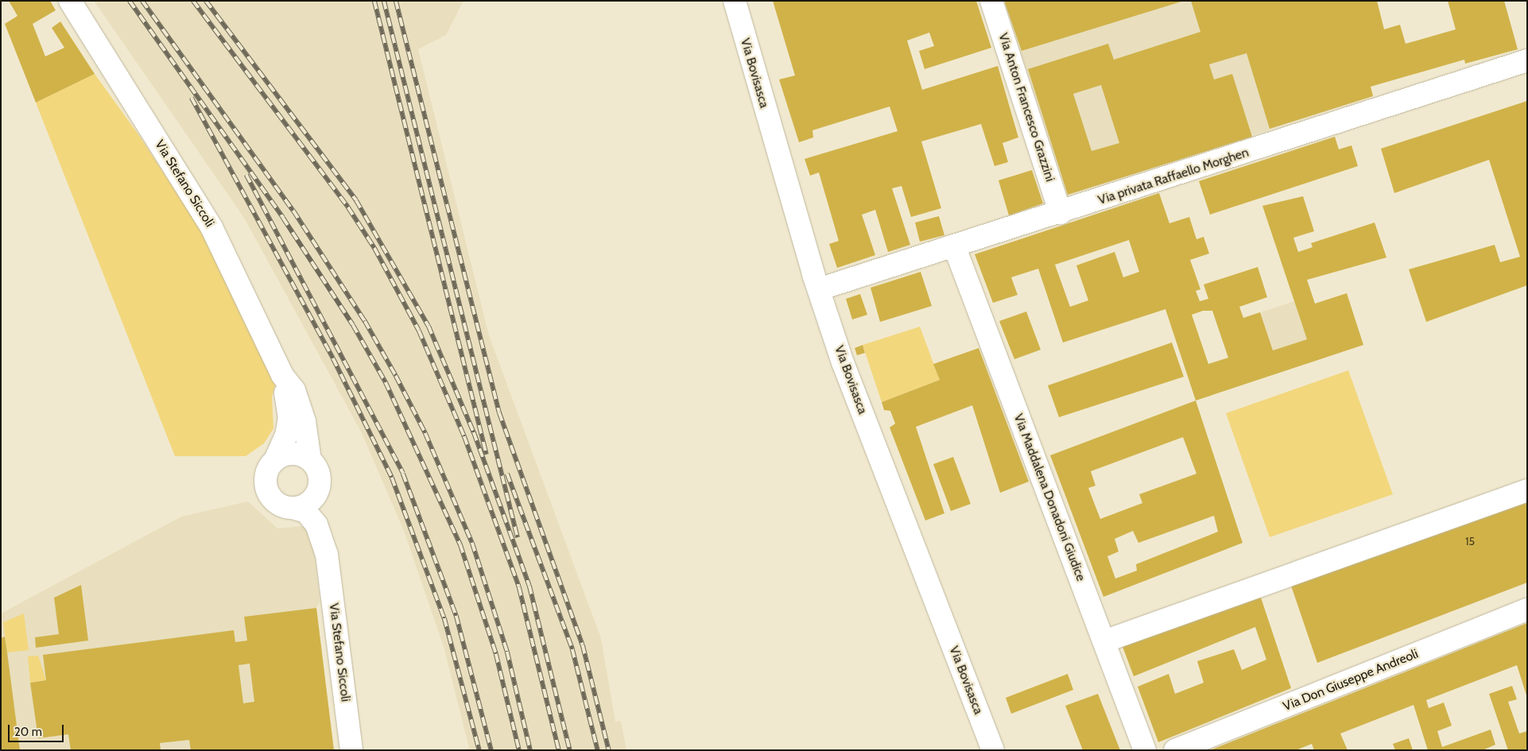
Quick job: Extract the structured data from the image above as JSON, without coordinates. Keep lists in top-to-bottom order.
{
  "streets": {
    "street": [
      "Via Bovisasca",
      "Via Anton Francesco Grazzini",
      "Via privata Raffaello Morghen",
      "Via Stefano Siccoli",
      "Via Maddalena Donadoni Giudice",
      "Via Don Giuseppe Andreoli"
    ]
  },
  "crossings": [
    ["Via Bovisasca", "Via privata Raffaello Morghen"],
    ["Via Anton Francesco Grazzini", "Via privata Raffaello Morghen"],
    ["Via privata Raffaello Morghen", "Via Maddalena Donadoni Giudice"]
  ],
  "house_numbers": ["15"],
  "scale_bar": "20 m"
}
